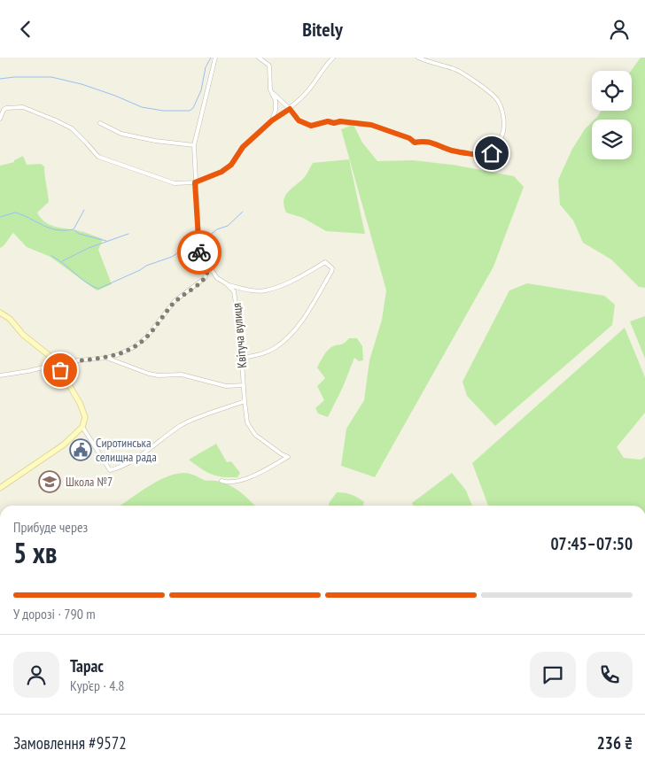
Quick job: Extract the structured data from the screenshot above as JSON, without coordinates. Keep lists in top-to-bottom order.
{
  "streets": {
    "street": ["Квітуча вулиця"]
  },
  "places": {
    "public building": ["Сиротинська селищна рада"],
    "school or university": ["Школа №7"]
  },
  "page": {
    "header": "Bitely",
    "heading": ["5 хв", "Прибуде через", "07:45–07:50"],
    "panel": [
      "Тарас",
      "Кур’єр · 4.8",
      "Замовлення #9572",
      "236 ₴"
    ],
    "bar": "У дорозі · 790 m"
  }
}
